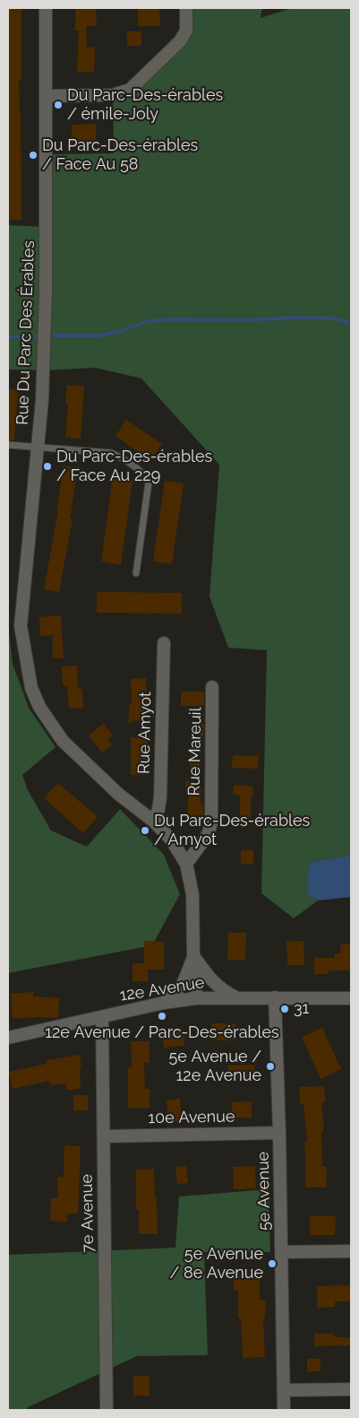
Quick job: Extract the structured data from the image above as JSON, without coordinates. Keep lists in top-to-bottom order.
{
  "streets": {
    "street": [
      "Rue Du Parc Des Érables",
      "Rue Amyot",
      "Rue Mareuil",
      "12e Avenue",
      "10e Avenue",
      "5e Avenue",
      "7e Avenue"
    ]
  },
  "crossings": [
    ["Rue Du Parc Des Érables", "Rue Amyot"],
    ["Rue Du Parc Des Érables", "Rue Mareuil"],
    ["Rue Du Parc Des Érables", "12e Avenue"],
    ["12e Avenue", "5e Avenue"],
    ["12e Avenue", "7e Avenue"],
    ["10e Avenue", "5e Avenue"],
    ["10e Avenue", "7e Avenue"]
  ],
  "places": [
    "Du Parc-Des-érables / émile-Joly",
    "Du Parc-Des-érables / Face Au 58",
    "Du Parc-Des-érables / Face Au 229",
    "Du Parc-Des-érables / Amyot",
    "31",
    "12e Avenue / Parc-Des-érables",
    "5e Avenue / 12e Avenue",
    "5e Avenue / 8e Avenue"
  ]
}
